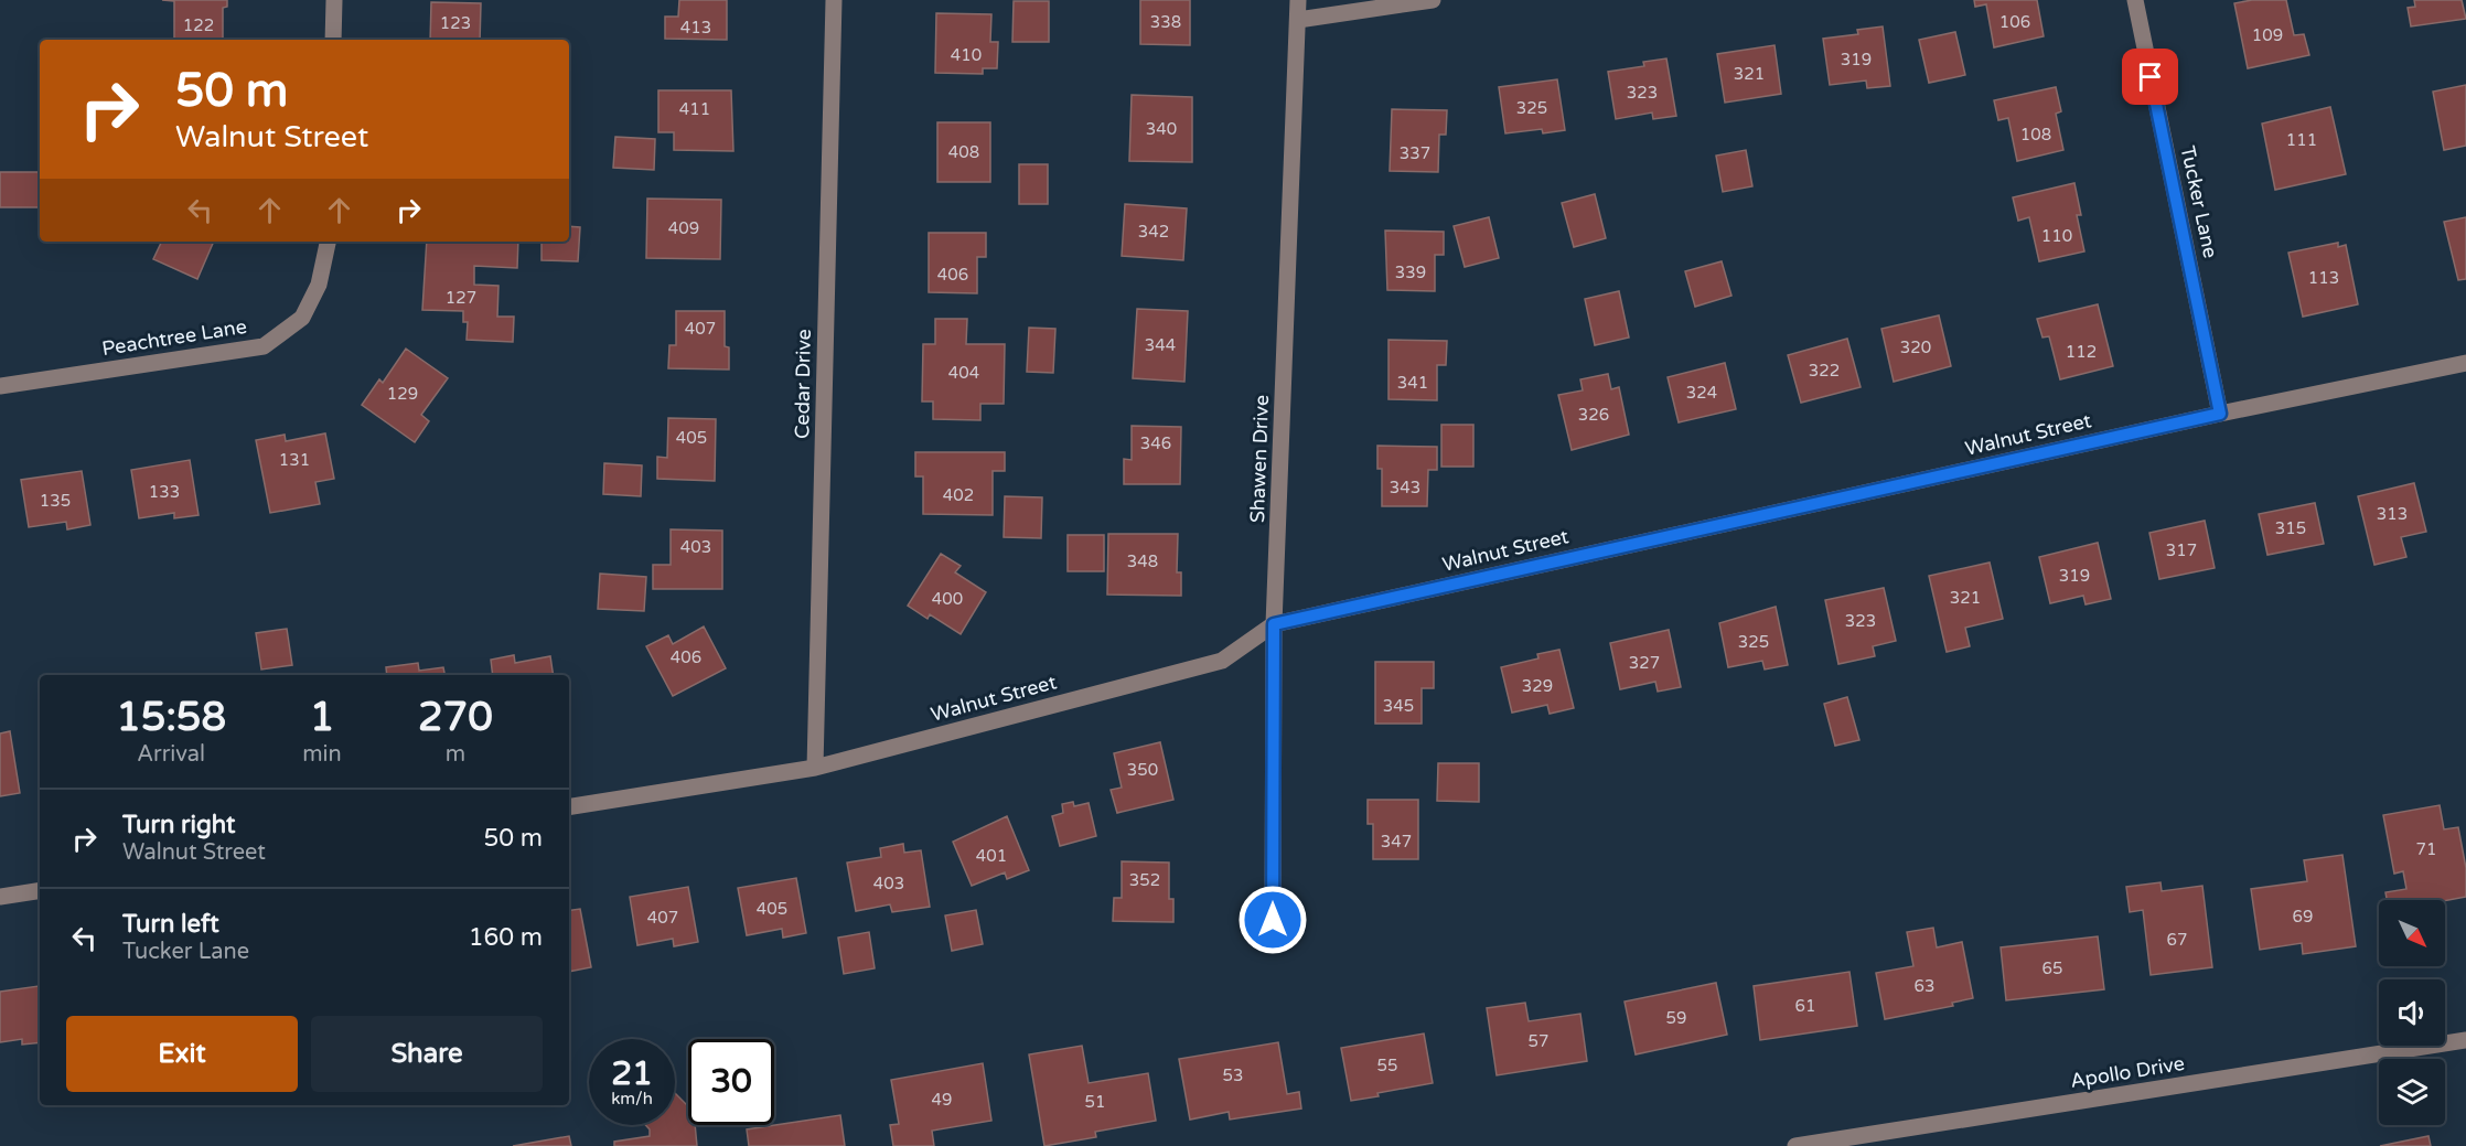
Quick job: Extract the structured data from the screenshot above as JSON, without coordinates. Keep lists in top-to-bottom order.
{
  "streets": {
    "street": [
      "Tucker Lane",
      "Peachtree Lane",
      "Cedar Drive",
      "Walnut Street",
      "Shawen Drive",
      "Apollo Drive"
    ]
  },
  "crossings": [
    ["Tucker Lane", "Walnut Street"],
    ["Cedar Drive", "Walnut Street"],
    ["Walnut Street", "Shawen Drive"]
  ],
  "house_numbers": [
    "338",
    "106",
    "123",
    "122",
    "413",
    "109",
    "410",
    "319",
    "321",
    "323",
    "325",
    "411",
    "340",
    "108",
    "111",
    "408",
    "337",
    "409",
    "342",
    "110",
    "339",
    "406",
    "113",
    "127",
    "407",
    "344",
    "320",
    "112",
    "322",
    "404",
    "341",
    "324",
    "129",
    "326",
    "405",
    "346",
    "131",
    "343",
    "133",
    "402",
    "135",
    "313",
    "315",
    "403",
    "317",
    "348",
    "319",
    "321",
    "400",
    "323",
    "325",
    "406",
    "327",
    "329",
    "345",
    "350",
    "347",
    "71",
    "401",
    "352",
    "403",
    "405",
    "69",
    "407",
    "67",
    "65",
    "63",
    "61",
    "59",
    "57",
    "55",
    "53",
    "49",
    "51"
  ],
  "north": "bottom right",
  "page": {
    "turn": ["50 m", "Walnut Street"],
    "eta": [
      "15:58",
      "Arrival",
      "1",
      "min",
      "270",
      "m"
    ],
    "list": [
      {
        "name": "Turn right",
        "note": "Walnut Street",
        "value": "50 m"
      },
      {
        "name": "Turn left",
        "note": "Tucker Lane",
        "value": "160 m"
      }
    ],
    "buttons": ["Exit", "Share"],
    "speed": "21 km/h",
    "limit": "30"
  }
}
